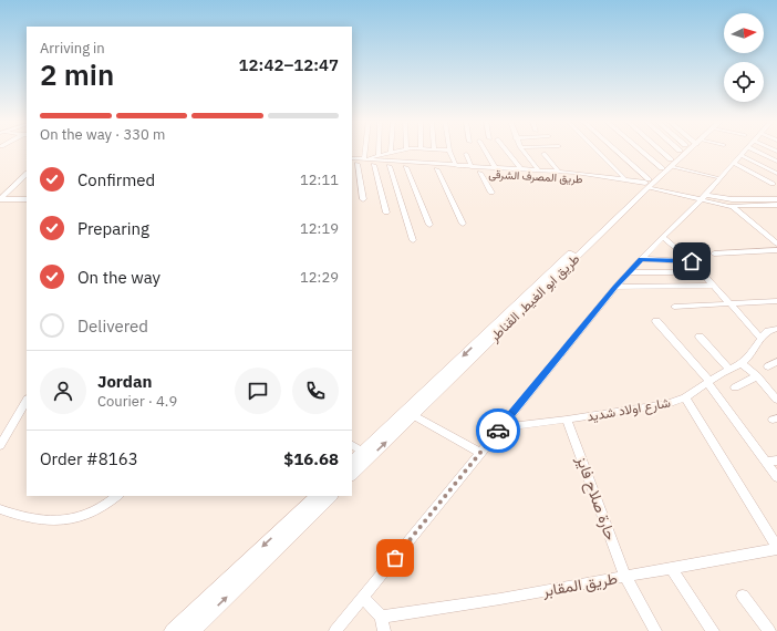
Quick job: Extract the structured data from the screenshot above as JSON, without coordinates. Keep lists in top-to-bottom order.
{
  "streets": {
    "main road": ["طريق ابو الغيط, القناطر"],
    "street": [
      "طريق المصرف الشرقى",
      "شارع اولاد شديد",
      "حارة صلاح فايز",
      "طريق المقابر"
    ]
  },
  "crossings": [
    ["طريق المصرف الشرقى", "طريق ابو الغيط, القناطر"],
    ["شارع اولاد شديد", "حارة صلاح فايز"],
    ["حارة صلاح فايز", "طريق المقابر"]
  ],
  "north": "right",
  "page": {
    "heading": ["2 min", "Arriving in", "12:42–12:47"],
    "panel": [
      "Jordan",
      "Courier · 4.9",
      "Order #8163",
      "$16.68"
    ],
    "bar": "On the way · 330 m",
    "list": [
      ["Confirmed", "12:11"],
      ["Preparing", "12:19"],
      ["On the way", "12:29"],
      "Delivered"
    ]
  }
}
